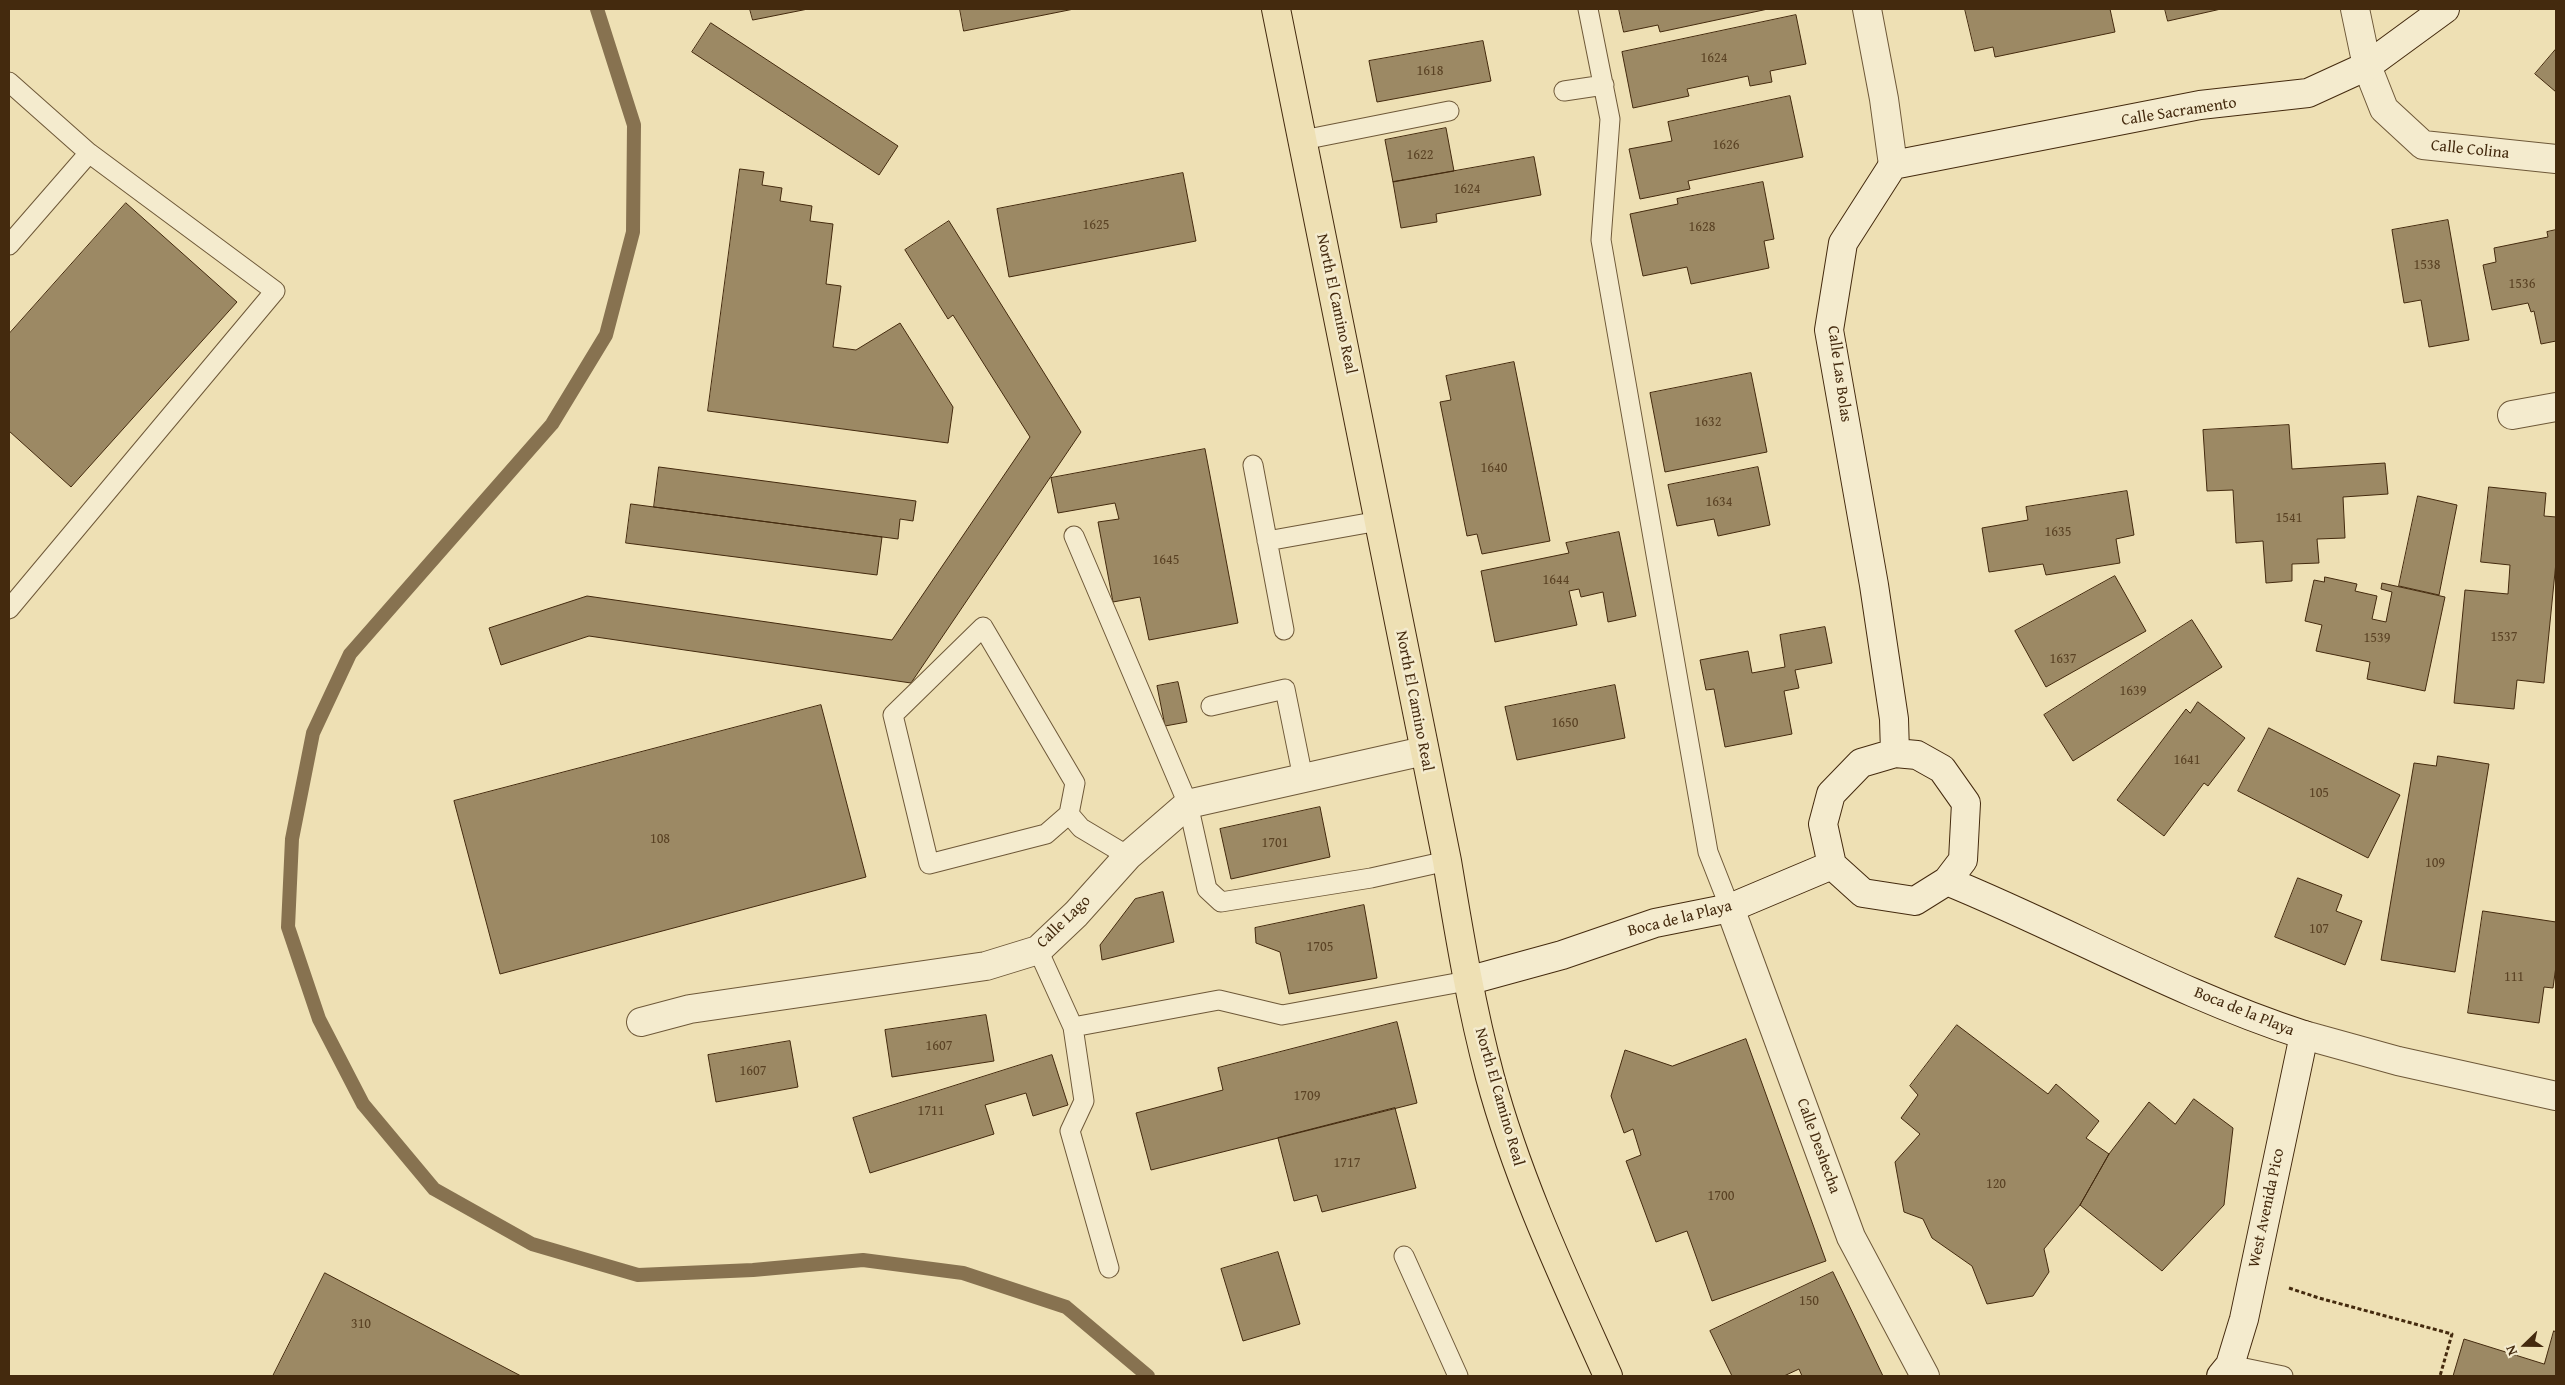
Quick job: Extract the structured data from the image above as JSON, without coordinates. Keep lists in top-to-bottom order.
{
  "streets": {
    "main road": ["North El Camino Real"],
    "street": [
      "Calle Sacramento",
      "Calle Colina",
      "Calle Las Bolas",
      "Boca de la Playa",
      "Calle Lago",
      "Calle Deshecha",
      "West Avenida Pico"
    ]
  },
  "crossings": [
    ["Calle Sacramento", "Calle Colina"],
    ["Calle Sacramento", "Calle Las Bolas"],
    ["North El Camino Real", "Boca de la Playa"],
    ["North El Camino Real", "Calle Lago"],
    ["Calle Las Bolas", "Boca de la Playa"],
    ["Boca de la Playa", "Calle Deshecha"],
    ["Boca de la Playa", "West Avenida Pico"]
  ],
  "house_numbers": [
    "1624",
    "1618",
    "1626",
    "1622",
    "1624",
    "1625",
    "1628",
    "1538",
    "1536",
    "1632",
    "1640",
    "1634",
    "1541",
    "1635",
    "1645",
    "1644",
    "1537",
    "1539",
    "1637",
    "1639",
    "1650",
    "1641",
    "105",
    "108",
    "1701",
    "109",
    "107",
    "1705",
    "111",
    "1607",
    "1607",
    "1709",
    "1711",
    "1717",
    "120",
    "1700",
    "150",
    "310"
  ],
  "north": "left"
}
